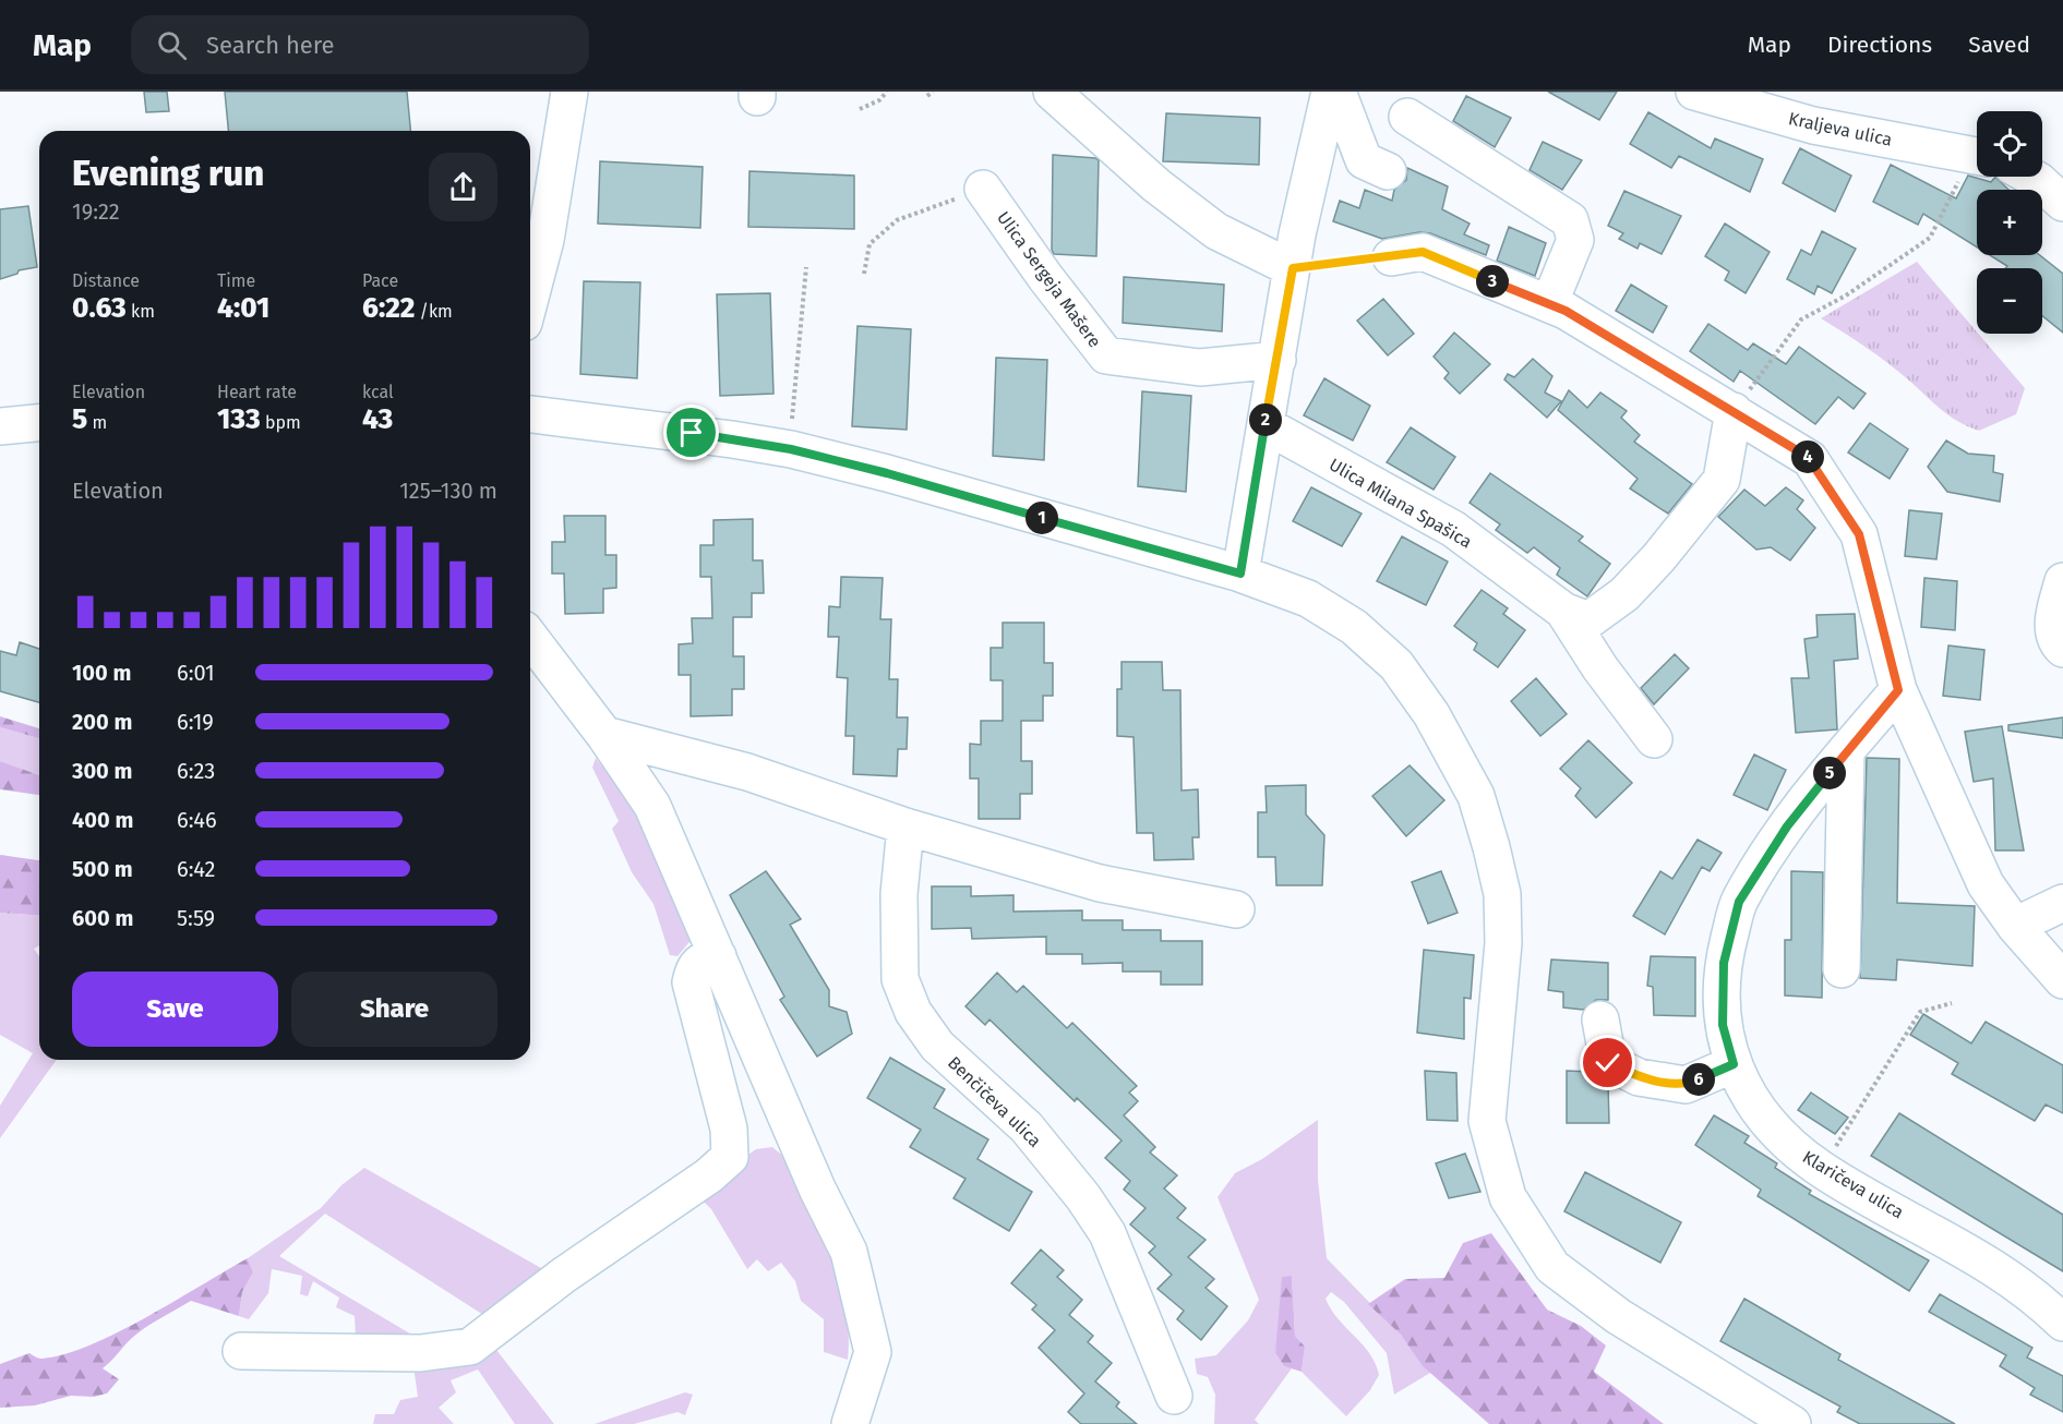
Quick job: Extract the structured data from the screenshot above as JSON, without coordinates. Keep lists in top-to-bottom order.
{
  "streets": {
    "street": [
      "Kraljeva ulica",
      "Ulica Sergeja Mašere",
      "Ulica Milana Spašica",
      "Benčičeva ulica",
      "Klaričeva ulica"
    ]
  },
  "page": {
    "header": "Map",
    "search": "Search here",
    "nav": ["Map", "Directions", "Saved"],
    "map_buttons": ["+", "−"],
    "heading": ["Evening run", "19:22"],
    "stats": [
      ["Distance", "0.63 km"],
      ["Time", "4:01"],
      ["Pace", "6:22 /km"],
      ["Elevation", "5 m"],
      ["Heart rate", "133 bpm"],
      ["kcal", "43"]
    ],
    "pins": [
      "3",
      "2",
      "4",
      "1",
      "5",
      "6"
    ],
    "chart": ["Elevation", "125–130 m"],
    "list": [
      {
        "name": "100 m",
        "note": "6:01"
      },
      {
        "name": "200 m",
        "note": "6:19"
      },
      {
        "name": "300 m",
        "note": "6:23"
      },
      {
        "name": "400 m",
        "note": "6:46"
      },
      {
        "name": "500 m",
        "note": "6:42"
      },
      {
        "name": "600 m",
        "note": "5:59"
      }
    ],
    "buttons": ["Save", "Share"]
  }
}
